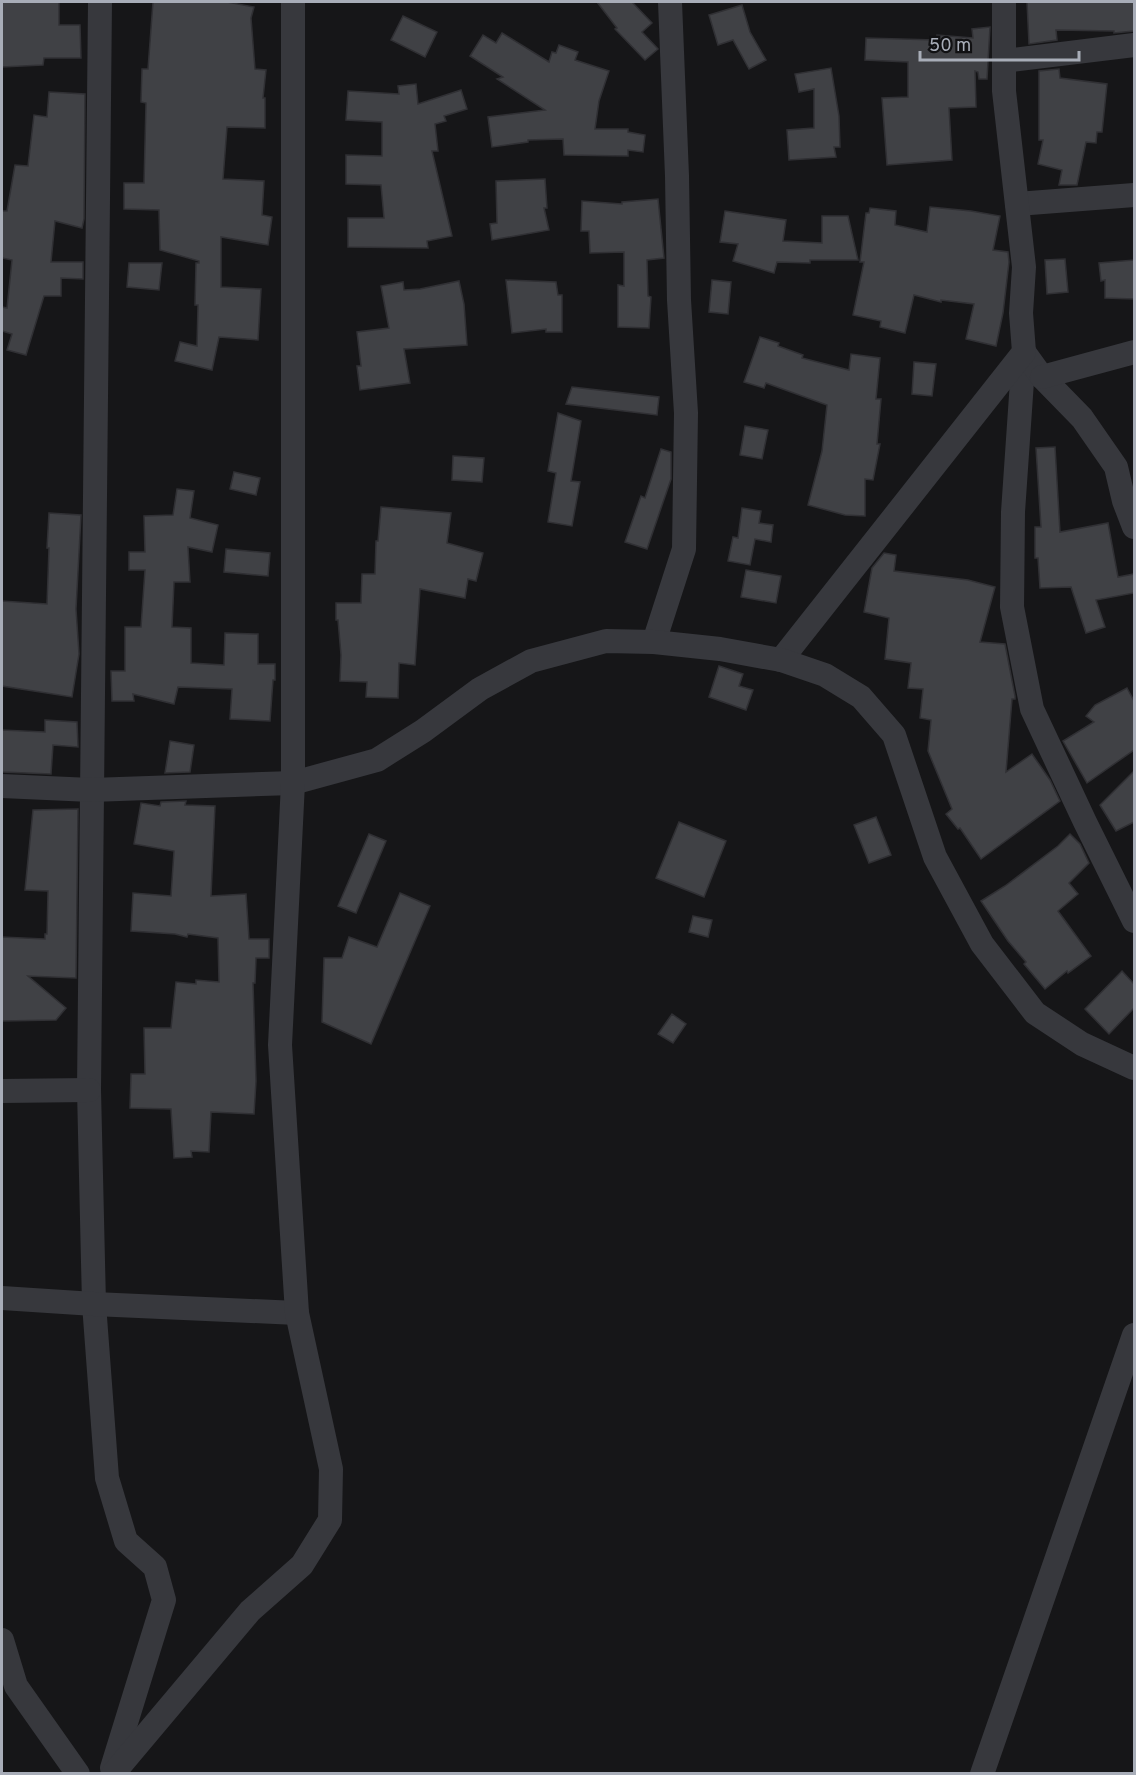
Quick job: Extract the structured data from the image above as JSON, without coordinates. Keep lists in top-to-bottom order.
{
  "scale_bar": "50 m"
}
